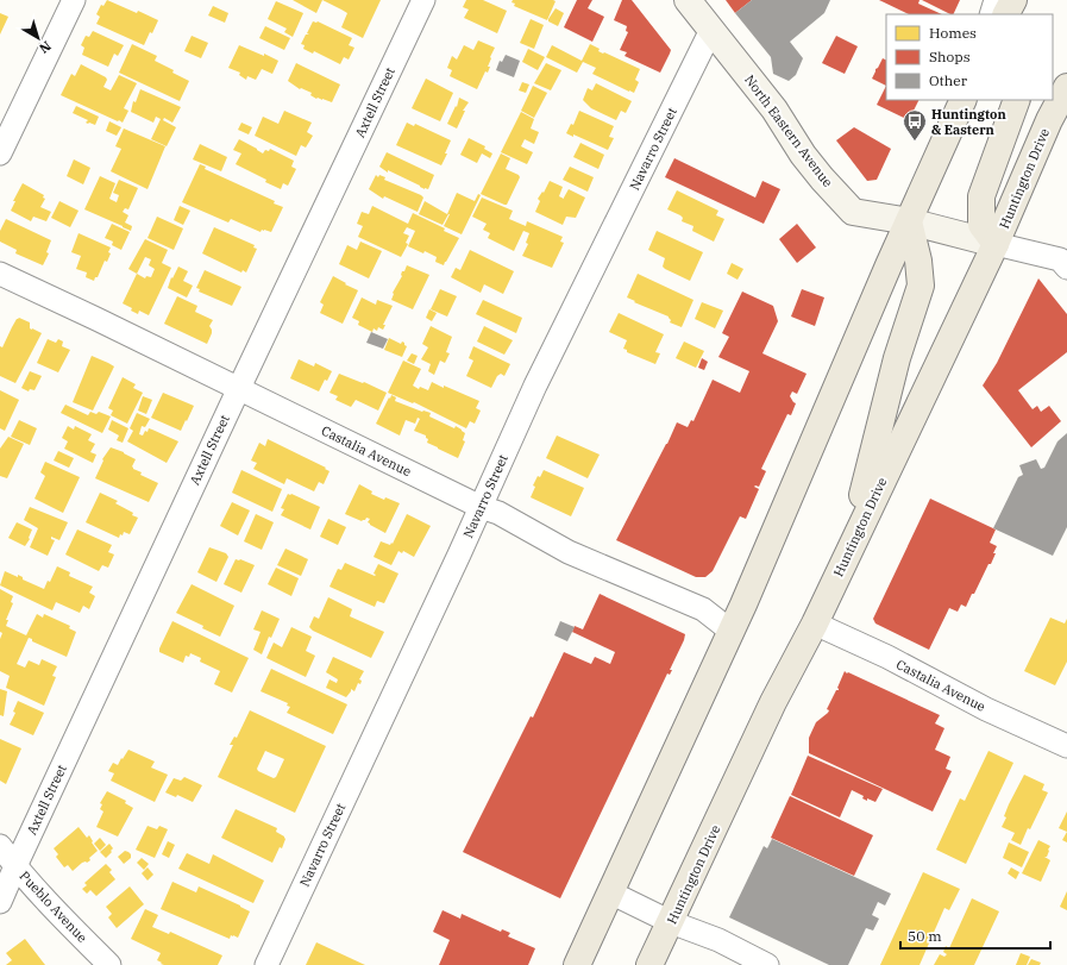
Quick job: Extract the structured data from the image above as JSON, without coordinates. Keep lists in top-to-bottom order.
{
  "streets": {
    "main road": ["North Eastern Avenue", "Huntington Drive"],
    "street": [
      "Axtell Street",
      "Navarro Street",
      "Castalia Avenue",
      "Pueblo Avenue"
    ]
  },
  "crossings": [
    ["Axtell Street", "Castalia Avenue"],
    ["Axtell Street", "Pueblo Avenue"],
    ["North Eastern Avenue", "Navarro Street"],
    ["North Eastern Avenue", "Huntington Drive"],
    ["Navarro Street", "Castalia Avenue"],
    ["Huntington Drive", "Castalia Avenue"]
  ],
  "places": {
    "bus stop": ["Huntington & Eastern"]
  },
  "legend": ["Homes", "Shops", "Other"],
  "scale_bar": "50 m",
  "north": "bottom right"
}
